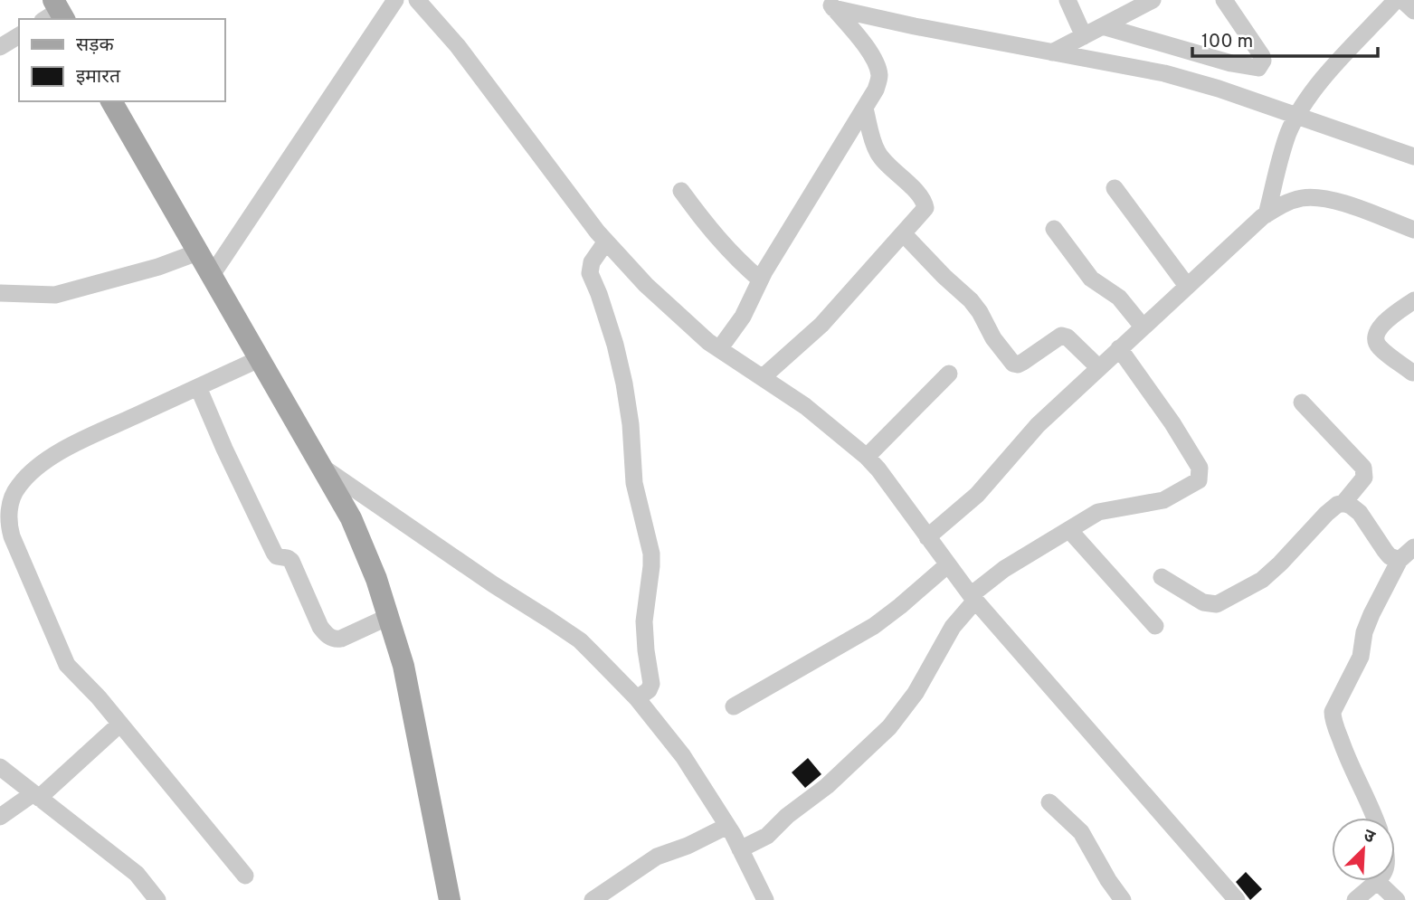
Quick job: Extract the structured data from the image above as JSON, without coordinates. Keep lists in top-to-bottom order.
{
  "legend": ["सड़क", "इमारत"],
  "scale_bar": "100 m",
  "north": "top right"
}
